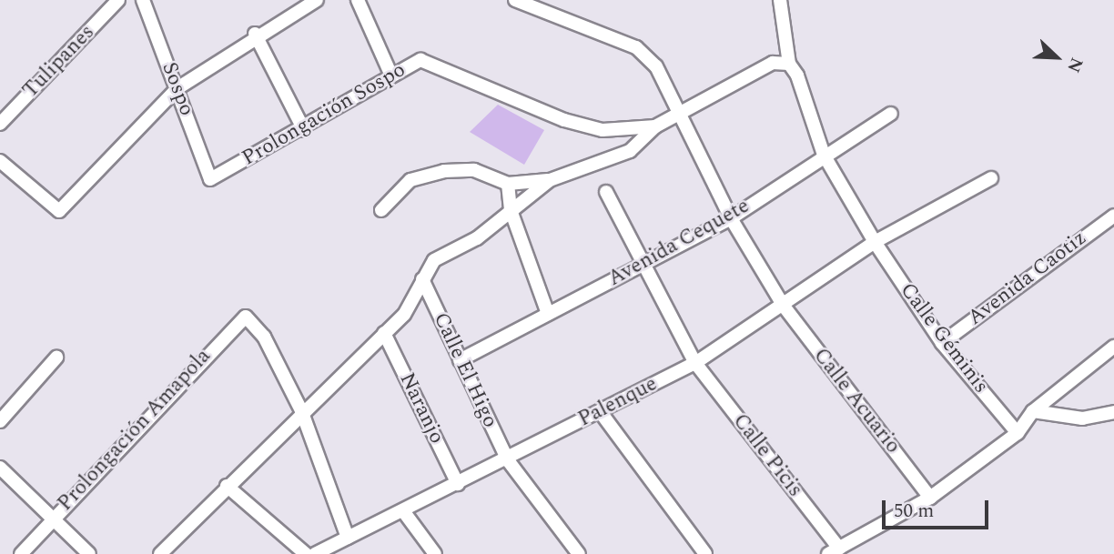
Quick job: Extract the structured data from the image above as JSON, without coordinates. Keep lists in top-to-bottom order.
{
  "streets": {
    "street": [
      "Tulipanes",
      "Sospo",
      "Prolongación Sospo",
      "Avenida Cequete",
      "Avenida Caotiz",
      "Calle Géminis",
      "Calle El Higo",
      "Calle Acuario",
      "Palenque",
      "Naranjo",
      "Prolongación Amapola",
      "Calle Picis"
    ]
  },
  "crossings": [
    ["Sospo", "Prolongación Sospo"],
    ["Avenida Cequete", "Calle Géminis"],
    ["Avenida Cequete", "Calle El Higo"],
    ["Avenida Cequete", "Calle Acuario"],
    ["Avenida Cequete", "Calle Picis"],
    ["Avenida Caotiz", "Calle Géminis"],
    ["Calle Géminis", "Palenque"],
    ["Calle El Higo", "Palenque"],
    ["Calle Acuario", "Palenque"],
    ["Palenque", "Naranjo"],
    ["Palenque", "Calle Picis"]
  ],
  "scale_bar": "50 m",
  "north": "bottom right"
}
